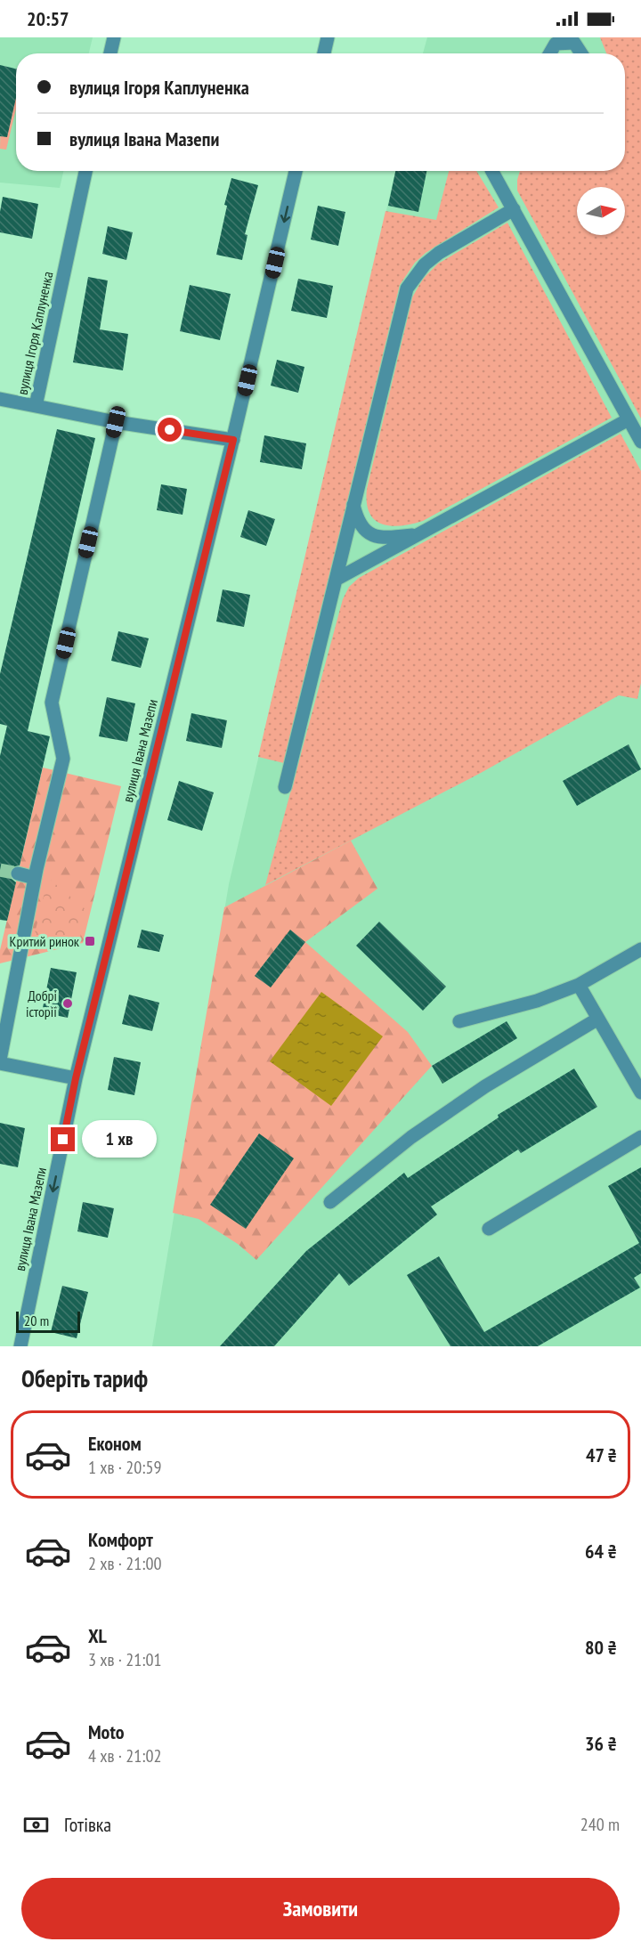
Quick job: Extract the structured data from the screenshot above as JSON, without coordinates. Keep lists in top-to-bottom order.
{
  "streets": {
    "street": ["вулиця Ігоря Каплуненка", "вулиця Івана Мазепи"]
  },
  "crossings": [
    ["вулиця Ігоря Каплуненка", "вулиця Івана Мазепи"]
  ],
  "one_way": ["вулиця Івана Мазепи"],
  "places": {
    "transit": ["Критий ринок"],
    "other": ["Добрі історії"]
  },
  "scale_bar": "20 m",
  "north": "right",
  "page": {
    "status": "20:57",
    "banner": ["вулиця Ігоря Каплуненка", "вулиця Івана Мазепи"],
    "bubble": "1 хв",
    "scale": "20 m",
    "heading": "Оберіть тариф",
    "list": [
      {
        "name": "Економ",
        "note": "1 хв · 20:59",
        "value": "47 ₴"
      },
      {
        "name": "Комфорт",
        "note": "2 хв · 21:00",
        "value": "64 ₴"
      },
      {
        "name": "XL",
        "note": "3 хв · 21:01",
        "value": "80 ₴"
      },
      {
        "name": "Moto",
        "note": "4 хв · 21:02",
        "value": "36 ₴"
      }
    ],
    "pay": ["Готівка", "240 m"],
    "buttons": "Замовити"
  }
}
